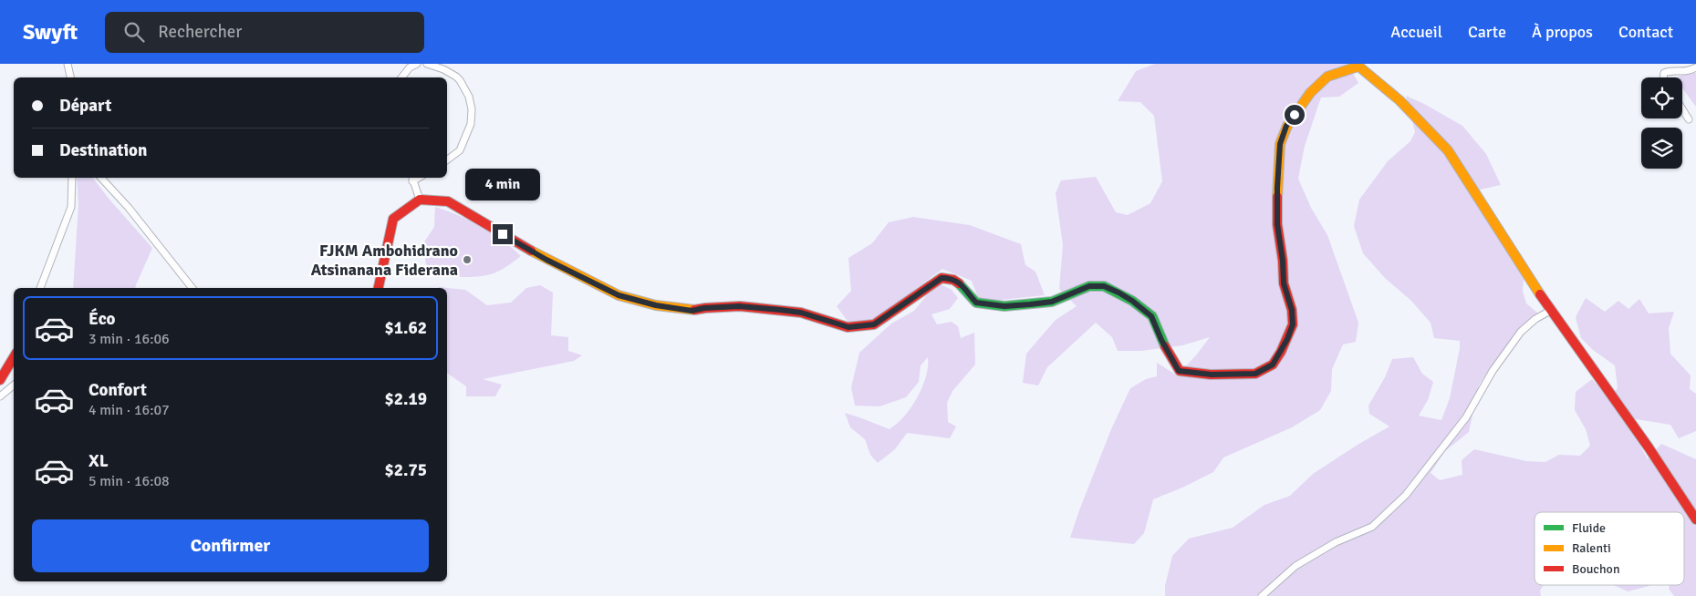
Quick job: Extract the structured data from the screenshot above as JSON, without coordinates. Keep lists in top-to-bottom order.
{
  "places": ["FJKM Ambohidrano Atsinanana Fiderana"],
  "legend": ["Fluide", "Ralenti", "Bouchon"],
  "page": {
    "header": "Swyft",
    "search": "Rechercher",
    "nav": [
      "Accueil",
      "Carte",
      "À propos",
      "Contact"
    ],
    "banner": ["Départ", "Destination"],
    "bubble": "4 min",
    "list": [
      {
        "name": "Éco",
        "note": "3 min · 16:06",
        "value": "$1.62"
      },
      {
        "name": "Confort",
        "note": "4 min · 16:07",
        "value": "$2.19"
      },
      {
        "name": "XL",
        "note": "5 min · 16:08",
        "value": "$2.75"
      }
    ],
    "buttons": "Confirmer"
  }
}
